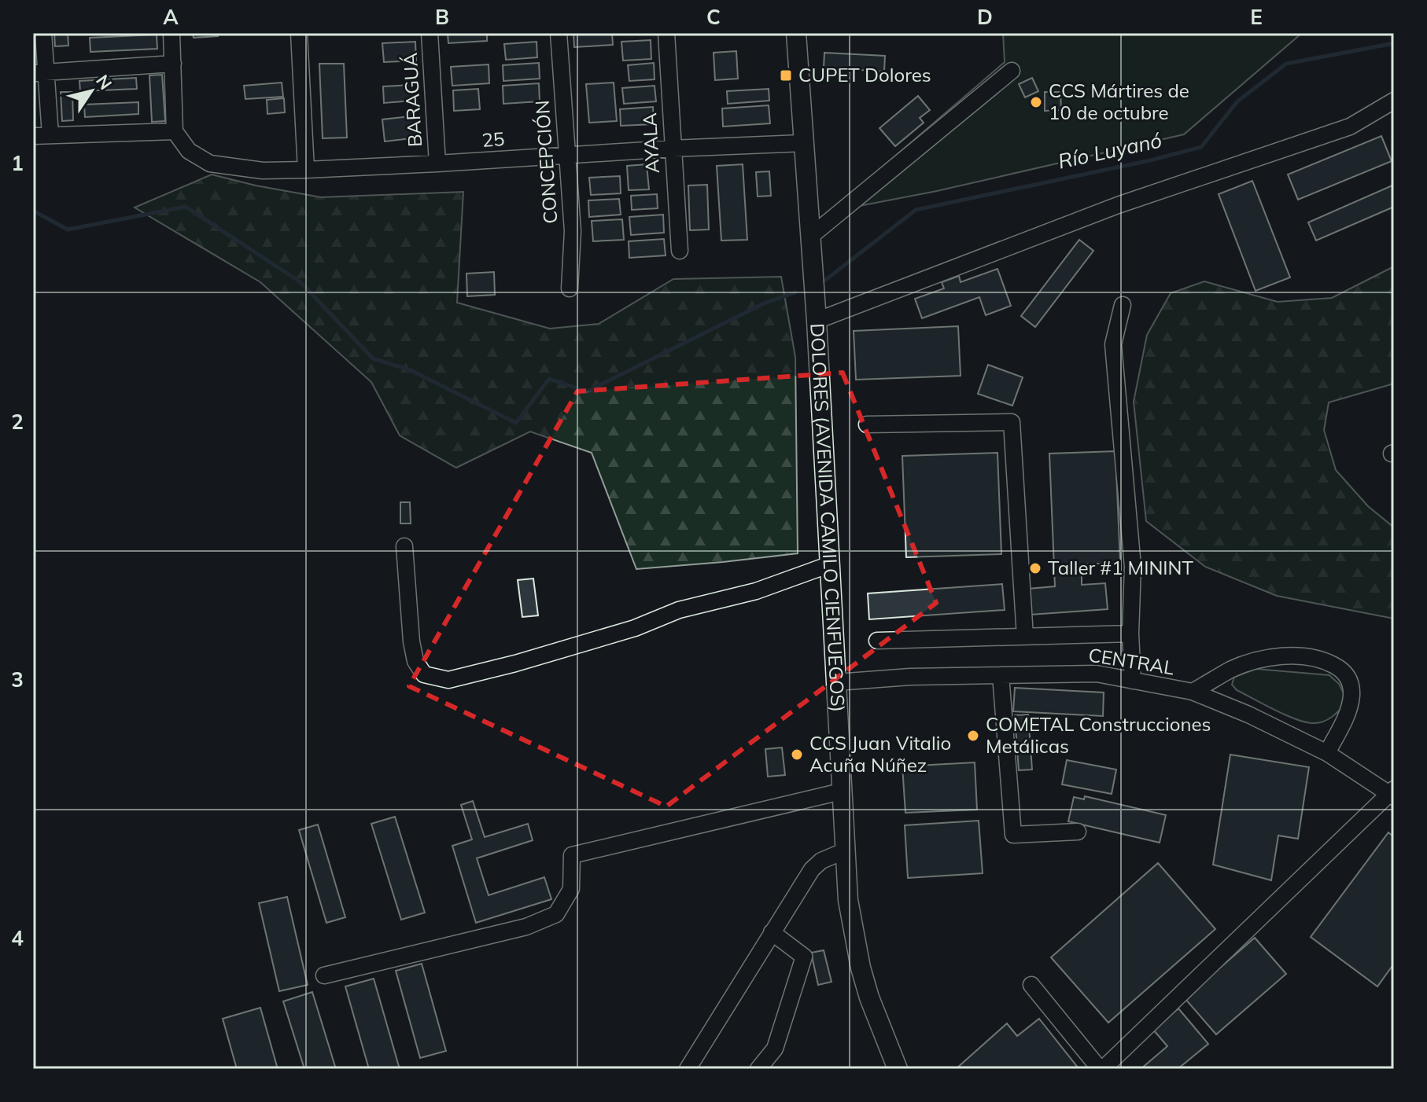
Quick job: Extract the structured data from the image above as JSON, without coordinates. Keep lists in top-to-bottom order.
{
  "streets": {
    "main road": ["DOLORES (AVENIDA CAMILO CIENFUEGOS)"],
    "street": [
      "BARAGUÁ",
      "25",
      "AYALA",
      "CONCEPCIÓN",
      "CENTRAL"
    ]
  },
  "crossings": [
    ["BARAGUÁ", "25"],
    ["25", "AYALA"],
    ["25", "CONCEPCIÓN"],
    ["25", "DOLORES (AVENIDA CAMILO CIENFUEGOS)"],
    ["DOLORES (AVENIDA CAMILO CIENFUEGOS)", "CENTRAL"]
  ],
  "water": ["Río Luyanó"],
  "places": {
    "transit": ["CUPET Dolores"],
    "other": [
      "CCS Mártires de 10 de octubre",
      "Taller #1 MININT",
      "COMETAL Construcciones Metálicas",
      "CCS Juan Vitalio Acuña Núñez"
    ]
  },
  "north": "top right",
  "grid": {
    "columns": [
      "A",
      "B",
      "C",
      "D",
      "E"
    ],
    "rows": [
      "1",
      "2",
      "3",
      "4"
    ]
  }
}
